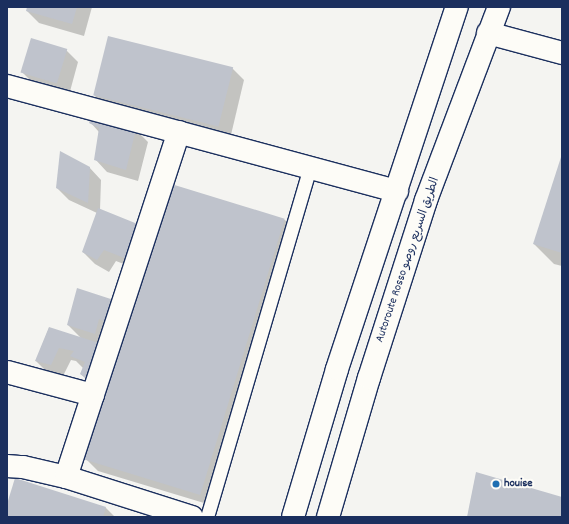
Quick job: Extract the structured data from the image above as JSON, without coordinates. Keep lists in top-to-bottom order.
{
  "streets": {
    "main road": ["Autoroute Rosso الطريق السريع روصو"]
  },
  "places": ["houise"]
}
